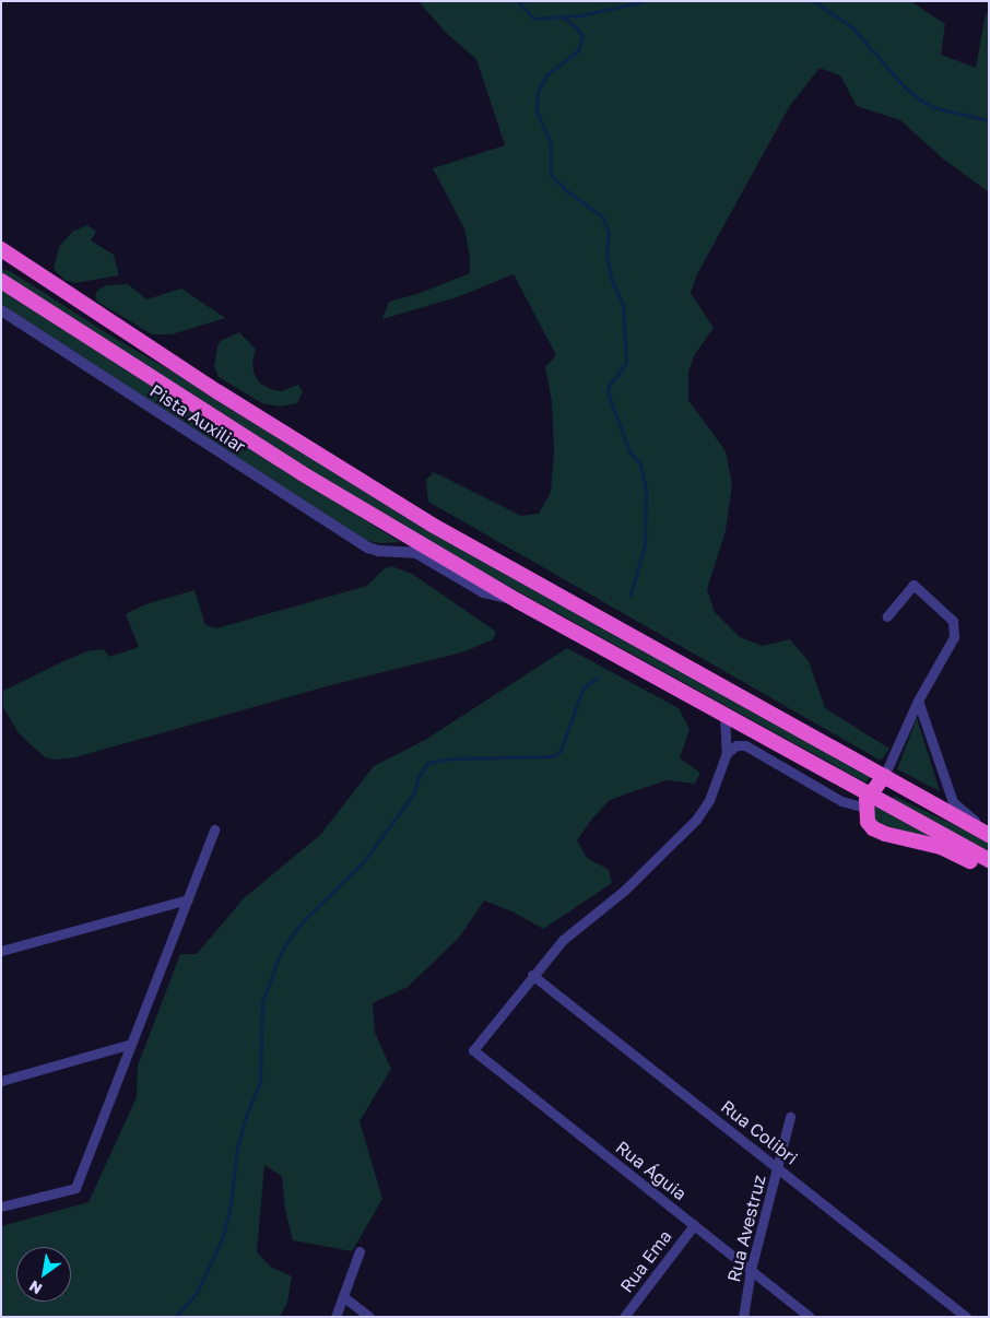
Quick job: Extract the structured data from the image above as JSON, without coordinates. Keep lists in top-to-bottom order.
{
  "streets": {
    "street": [
      "Pista Auxiliar",
      "Rua Colibri",
      "Rua Águia",
      "Rua Avestruz",
      "Rua Ema"
    ]
  },
  "crossings": [
    ["Rua Colibri", "Rua Águia"],
    ["Rua Colibri", "Rua Avestruz"],
    ["Rua Águia", "Rua Avestruz"],
    ["Rua Águia", "Rua Ema"]
  ],
  "north": "bottom left"
}
